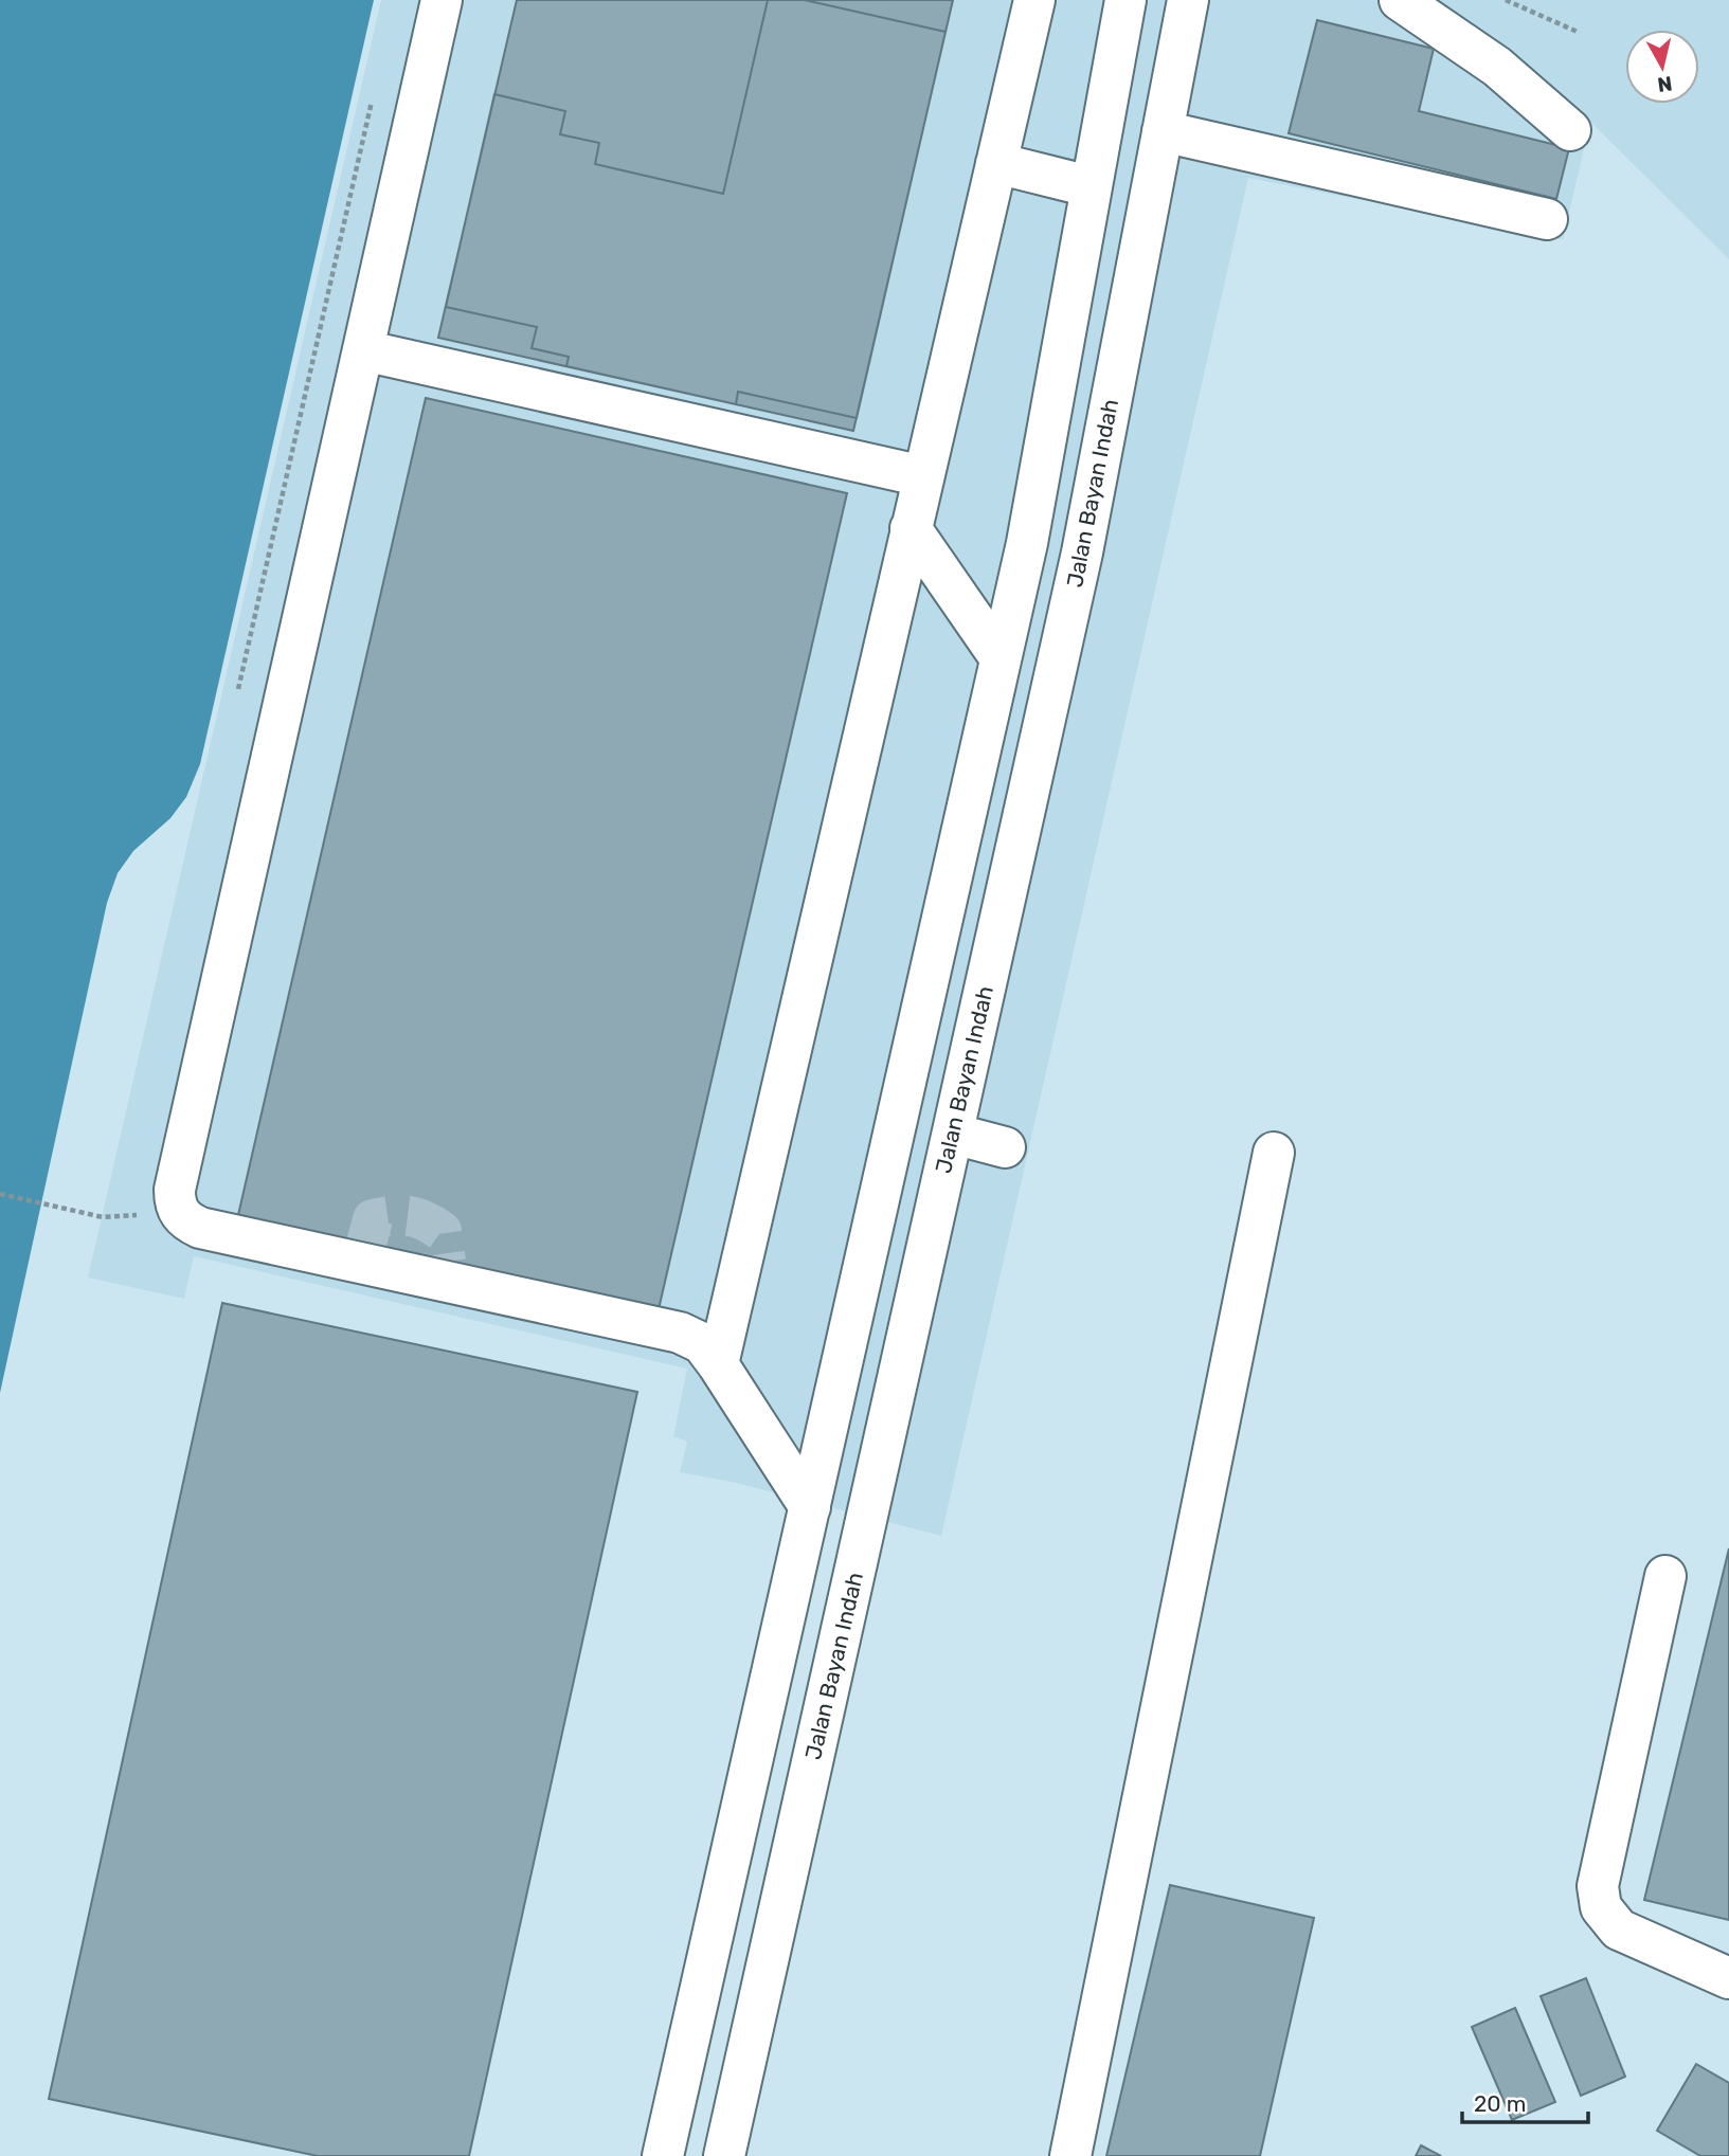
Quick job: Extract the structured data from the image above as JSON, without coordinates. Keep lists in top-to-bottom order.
{
  "streets": {
    "street": ["Jalan Bayan Indah"]
  },
  "scale_bar": "20 m",
  "north": "bottom"
}
